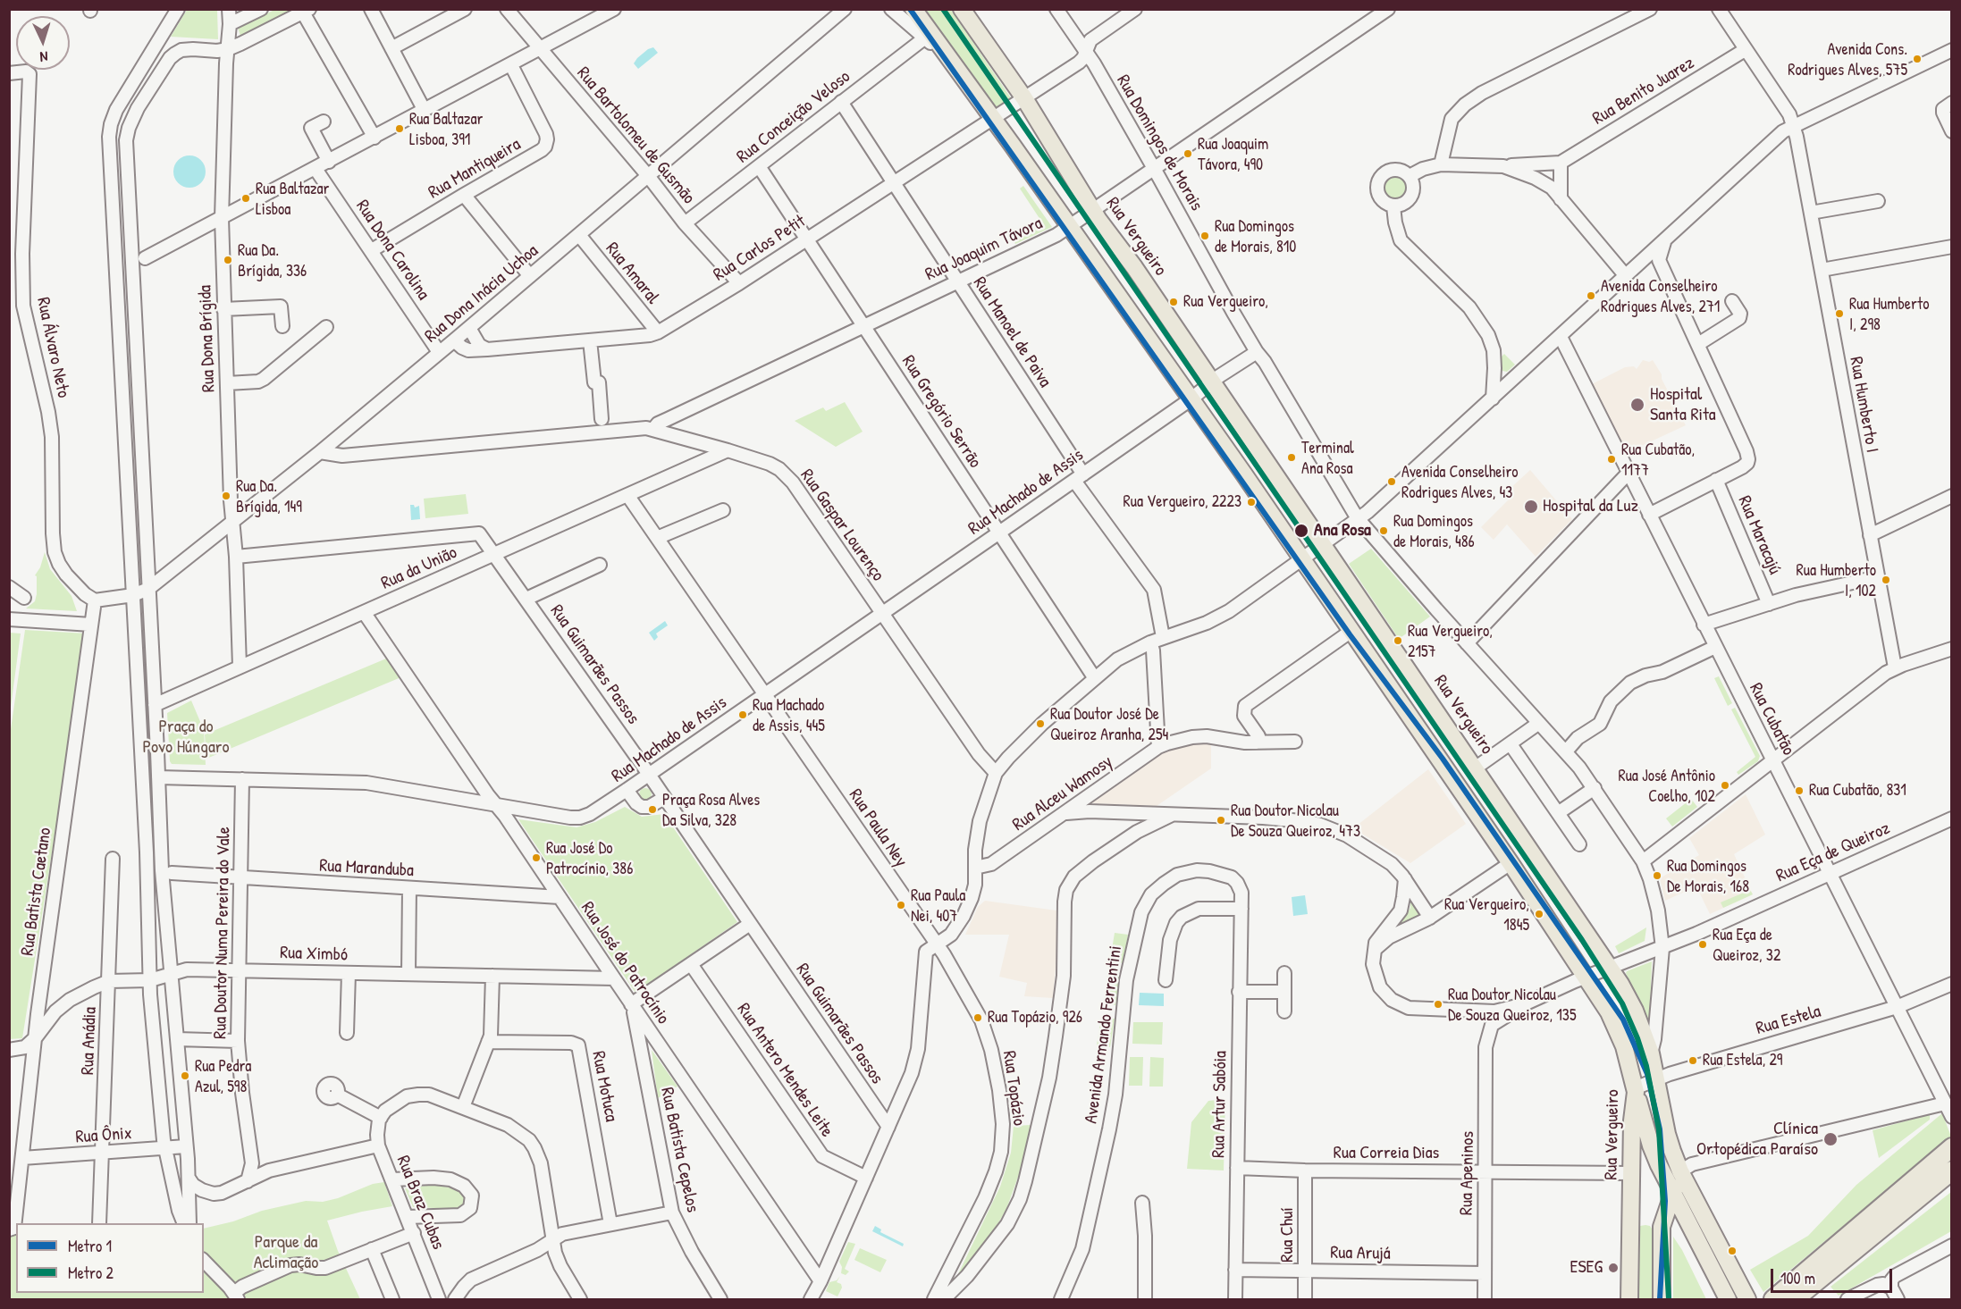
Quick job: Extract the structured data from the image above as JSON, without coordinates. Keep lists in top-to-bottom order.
{
  "streets": {
    "main road": ["Rua Vergueiro"],
    "street": [
      "Rua Benito Juarez",
      "Rua Conceição Veloso",
      "Rua Bartolomeu de Gusmão",
      "Rua Domingos de Morais",
      "Rua Mantiqueira",
      "Rua Carlos Petit",
      "Rua Joaquim Távora",
      "Rua Dona Carolina",
      "Rua Amaral",
      "Rua Dona Inácia Uchoa",
      "Rua Manoel de Paiva",
      "Rua Dona Brígida",
      "Rua Álvaro Neto",
      "Rua Humberto I",
      "Rua Gregório Serrão",
      "Rua Machado de Assis",
      "Rua Gaspar Lourenço",
      "Rua Maracajú",
      "Rua da União",
      "Rua Guimarães Passos",
      "Rua Cubatão",
      "Rua Alceu Wamosy",
      "Rua Paula Ney",
      "Rua Eça de Queiroz",
      "Rua Maranduba",
      "Rua Batista Caetano",
      "Rua Doutor Numa Pereira do Vale",
      "Rua Ximbó",
      "Rua José do Patrocínio",
      "Rua Estela",
      "Avenida Armando Ferrentini",
      "Rua Anádia",
      "Rua Antero Mendes Leite",
      "Rua Motuca",
      "Rua Topázio",
      "Rua Artur Sabóia",
      "Rua Ônix",
      "Rua Batista Cepelos",
      "Rua Correia Dias",
      "Rua Apeninos",
      "Rua Braz Cubas",
      "Rua Chuí",
      "Rua Arujá"
    ]
  },
  "crossings": [
    ["Rua Benito Juarez", "Rua Humberto I"],
    ["Rua Conceição Veloso", "Rua Bartolomeu de Gusmão"],
    ["Rua Conceição Veloso", "Rua Vergueiro"],
    ["Rua Conceição Veloso", "Rua Manoel de Paiva"],
    ["Rua Conceição Veloso", "Rua Gregório Serrão"],
    ["Rua Bartolomeu de Gusmão", "Rua Carlos Petit"],
    ["Rua Bartolomeu de Gusmão", "Rua Dona Inácia Uchoa"],
    ["Rua Domingos de Morais", "Rua Vergueiro"],
    ["Rua Domingos de Morais", "Rua Carlos Petit"],
    ["Rua Domingos de Morais", "Rua Joaquim Távora"],
    ["Rua Domingos de Morais", "Rua Machado de Assis"],
    ["Rua Domingos de Morais", "Rua Eça de Queiroz"],
    ["Rua Mantiqueira", "Rua Dona Carolina"],
    ["Rua Vergueiro", "Rua Carlos Petit"],
    ["Rua Vergueiro", "Rua Joaquim Távora"],
    ["Rua Vergueiro", "Rua Machado de Assis"],
    ["Rua Vergueiro", "Rua Eça de Queiroz"],
    ["Rua Vergueiro", "Rua Estela"],
    ["Rua Vergueiro", "Rua Correia Dias"],
    ["Rua Carlos Petit", "Rua Amaral"],
    ["Rua Carlos Petit", "Rua Dona Inácia Uchoa"],
    ["Rua Carlos Petit", "Rua Manoel de Paiva"],
    ["Rua Carlos Petit", "Rua Gregório Serrão"],
    ["Rua Joaquim Távora", "Rua Manoel de Paiva"],
    ["Rua Joaquim Távora", "Rua Gregório Serrão"],
    ["Rua Joaquim Távora", "Rua Gaspar Lourenço"],
    ["Rua Dona Carolina", "Rua Dona Inácia Uchoa"],
    ["Rua Amaral", "Rua Dona Inácia Uchoa"],
    ["Rua Dona Inácia Uchoa", "Rua Dona Brígida"],
    ["Rua Dona Inácia Uchoa", "Rua Álvaro Neto"],
    ["Rua Dona Inácia Uchoa", "Rua Gaspar Lourenço"],
    ["Rua Dona Inácia Uchoa", "Rua Batista Caetano"],
    ["Rua Manoel de Paiva", "Rua Machado de Assis"],
    ["Rua Dona Brígida", "Rua da União"],
    ["Rua Dona Brígida", "Rua Guimarães Passos"],
    ["Rua Álvaro Neto", "Rua Batista Caetano"],
    ["Rua Gregório Serrão", "Rua Machado de Assis"],
    ["Rua Machado de Assis", "Rua Gaspar Lourenço"],
    ["Rua Machado de Assis", "Rua Guimarães Passos"],
    ["Rua Machado de Assis", "Rua Paula Ney"],
    ["Rua Machado de Assis", "Rua Doutor Numa Pereira do Vale"],
    ["Rua Machado de Assis", "Rua José do Patrocínio"],
    ["Rua Gaspar Lourenço", "Rua da União"],
    ["Rua da União", "Rua Guimarães Passos"],
    ["Rua da União", "Rua Paula Ney"],
    ["Rua da União", "Rua José do Patrocínio"],
    ["Rua Cubatão", "Rua Eça de Queiroz"],
    ["Rua Cubatão", "Rua Estela"],
    ["Rua Paula Ney", "Rua Topázio"],
    ["Rua Eça de Queiroz", "Rua Apeninos"],
    ["Rua Maranduba", "Rua Doutor Numa Pereira do Vale"],
    ["Rua Maranduba", "Rua José do Patrocínio"],
    ["Rua Batista Caetano", "Rua Ximbó"],
    ["Rua Batista Caetano", "Rua Ônix"],
    ["Rua Doutor Numa Pereira do Vale", "Rua Ximbó"],
    ["Rua Ximbó", "Rua José do Patrocínio"],
    ["Rua Ximbó", "Rua Anádia"],
    ["Rua José do Patrocínio", "Rua Batista Cepelos"],
    ["Avenida Armando Ferrentini", "Rua Artur Sabóia"],
    ["Rua Anádia", "Rua Ônix"],
    ["Rua Artur Sabóia", "Rua Correia Dias"],
    ["Rua Artur Sabóia", "Rua Arujá"],
    ["Rua Correia Dias", "Rua Apeninos"],
    ["Rua Correia Dias", "Rua Chuí"],
    ["Rua Apeninos", "Rua Arujá"],
    ["Rua Chuí", "Rua Arujá"]
  ],
  "parks": ["Praça do Povo Húngaro", "Parque da Aclimação"],
  "places": [
    "Avenida Cons. Rodrigues Alves, 575",
    "Rua Baltazar Lisboa, 391",
    "Rua Joaquim Távora, 490",
    "Rua Baltazar Lisboa",
    "Rua Domingos de Morais, 810",
    "Rua Da. Brígida, 336",
    "Avenida Conselheiro Rodrigues Alves, 271",
    "Rua Vergueiro,",
    "Rua Humberto I, 298",
    "Hospital Santa Rita",
    "Terminal Ana Rosa",
    "Rua Cubatão, 1177",
    "Avenida Conselheiro Rodrigues Alves, 43",
    "Rua Da. Brígida, 149",
    "Rua Vergueiro, 2223",
    "Hospital da Luz",
    "Ana Rosa",
    "Rua Domingos de Morais, 486",
    "Rua Humberto I, 102",
    "Rua Vergueiro, 2157",
    "Rua Machado de Assis, 445",
    "Rua Doutor José De Queiroz Aranha, 254",
    "Rua José Antônio Coelho, 102",
    "Rua Cubatão, 831",
    "Praça Rosa Alves Da Silva, 328",
    "Rua Doutor Nicolau De Souza Queiroz, 473",
    "Rua José Do Patrocínio, 386",
    "Rua Domingos De Morais, 168",
    "Rua Paula Nei, 407",
    "Rua Vergueiro, 1845",
    "Rua Eça de Queiroz, 32",
    "Rua Doutor Nicolau De Souza Queiroz, 135",
    "Rua Topázio, 926",
    "Rua Estela, 29",
    "Rua Pedra Azul, 598",
    "Clínica Ortopédica Paraíso",
    "ESEG"
  ],
  "lines": ["metro line 1", "metro line 2"],
  "legend": ["Metro 1", "Metro 2"],
  "scale_bar": "100 m",
  "north": "bottom"
}
